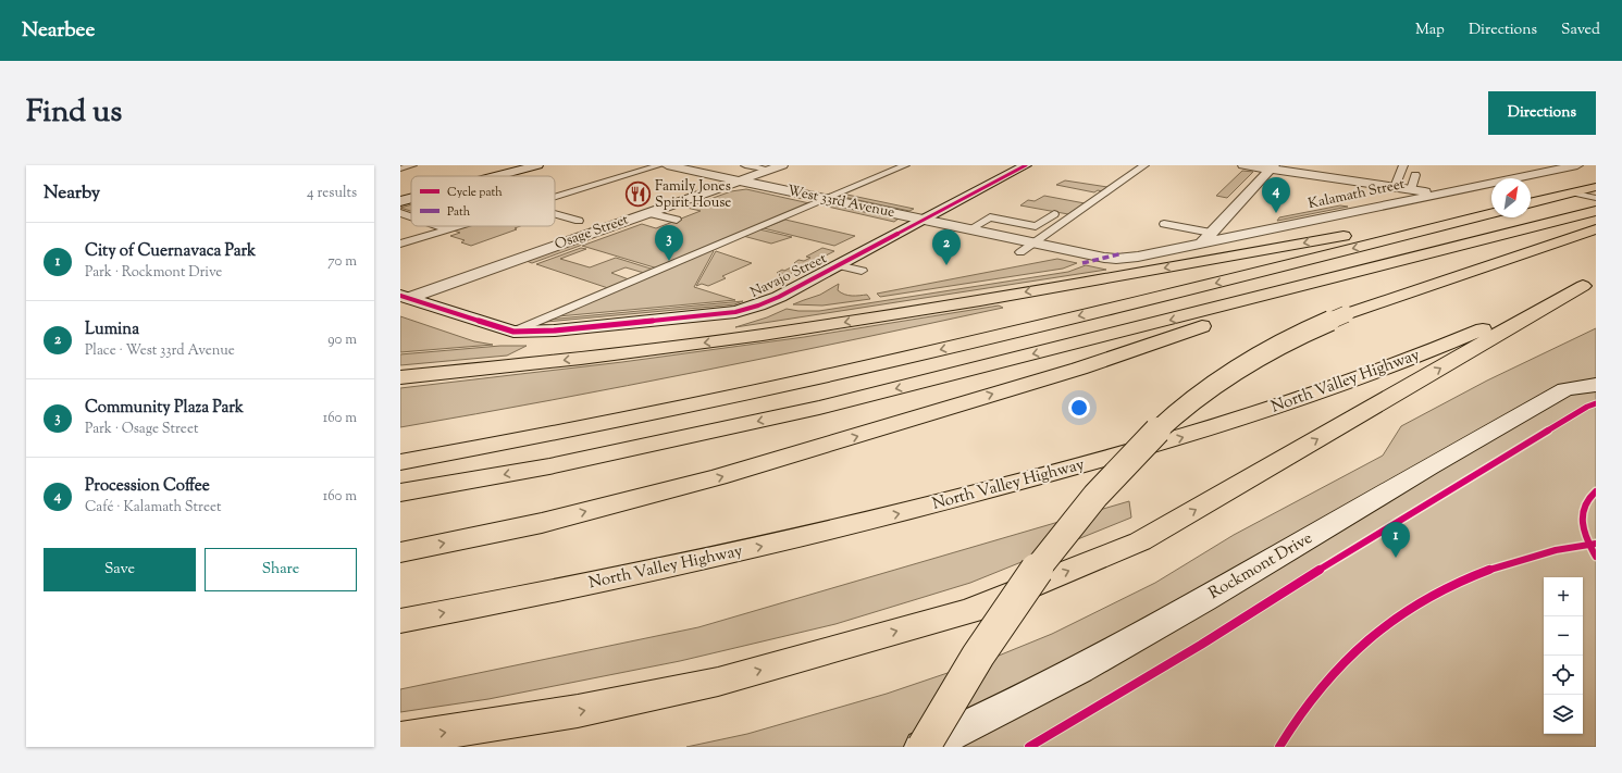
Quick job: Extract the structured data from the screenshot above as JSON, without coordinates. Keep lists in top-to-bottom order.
{
  "streets": {
    "highway": ["North Valley Highway"],
    "street": [
      "Kalamath Street",
      "West 33rd Avenue",
      "Osage Street",
      "Navajo Street",
      "Rockmont Drive"
    ]
  },
  "crossings": [
    ["Kalamath Street", "West 33rd Avenue"],
    ["West 33rd Avenue", "Osage Street"],
    ["West 33rd Avenue", "Navajo Street"],
    ["Osage Street", "Navajo Street"]
  ],
  "places": {
    "restaurant": ["Family Jones Spirit House"]
  },
  "legend": ["Cycle path", "Path"],
  "north": "top right",
  "page": {
    "header": "Nearbee",
    "nav": ["Map", "Directions", "Saved"],
    "title": "Find us",
    "buttons": [
      "Directions",
      ["Save", "Share"]
    ],
    "heading": ["Nearby", "4 results"],
    "pins": [
      "4",
      "3",
      "2",
      "1"
    ],
    "list": [
      {
        "mark": "1",
        "name": "City of Cuernavaca Park",
        "note": "Park · Rockmont Drive",
        "value": "70 m"
      },
      {
        "mark": "2",
        "name": "Lumina",
        "note": "Place · West 33rd Avenue",
        "value": "90 m"
      },
      {
        "mark": "3",
        "name": "Community Plaza Park",
        "note": "Park · Osage Street",
        "value": "160 m"
      },
      {
        "mark": "4",
        "name": "Procession Coffee",
        "note": "Café · Kalamath Street",
        "value": "160 m"
      }
    ],
    "map_buttons": ["+", "−"]
  }
}
